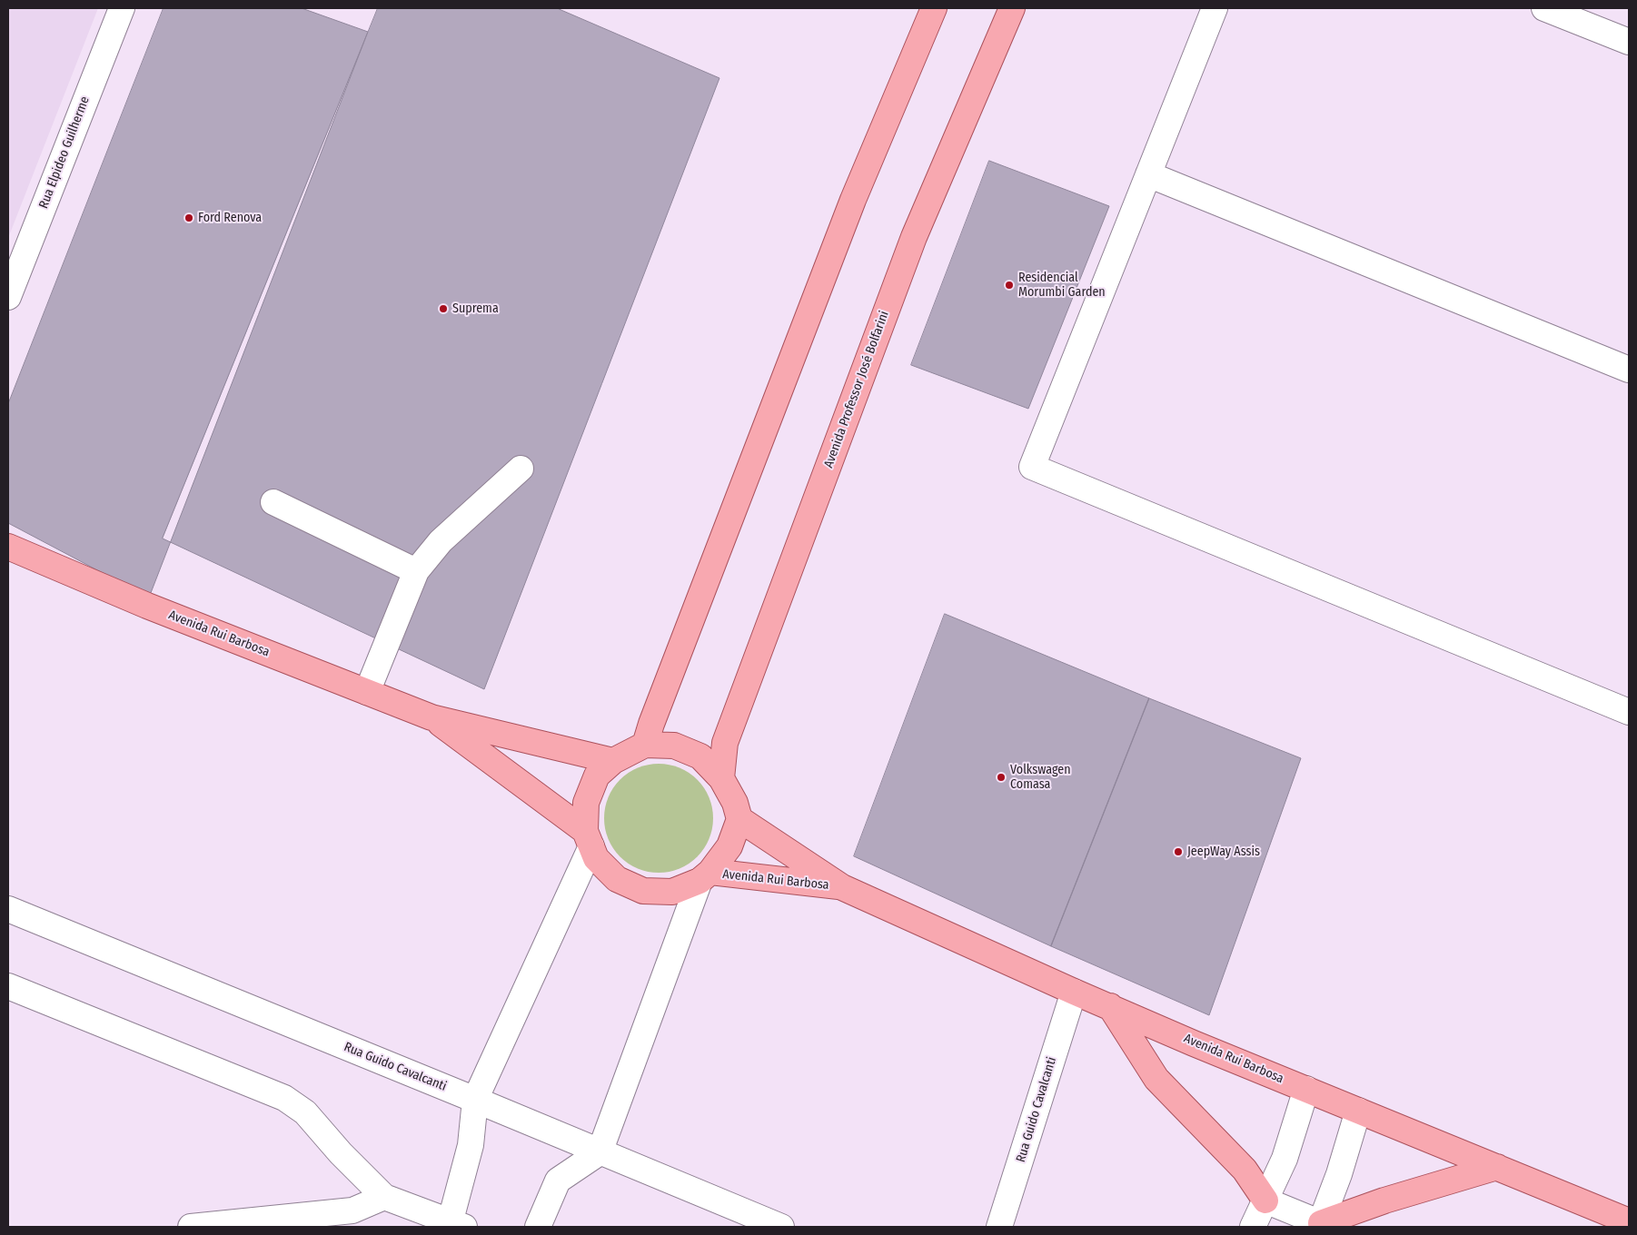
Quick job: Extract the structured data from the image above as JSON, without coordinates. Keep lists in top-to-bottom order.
{
  "streets": {
    "main road": ["Avenida Professor José Bolfarini", "Avenida Rui Barbosa"],
    "street": ["Rua Elpideo Guilherme", "Rua Guido Cavalcanti"]
  },
  "crossings": [
    ["Avenida Professor José Bolfarini", "Avenida Rui Barbosa"],
    ["Avenida Rui Barbosa", "Rua Guido Cavalcanti"]
  ],
  "places": [
    "Ford Renova",
    "Residencial Morumbi Garden",
    "Suprema",
    "Volkswagen Comasa",
    "JeepWay Assis"
  ]
}
